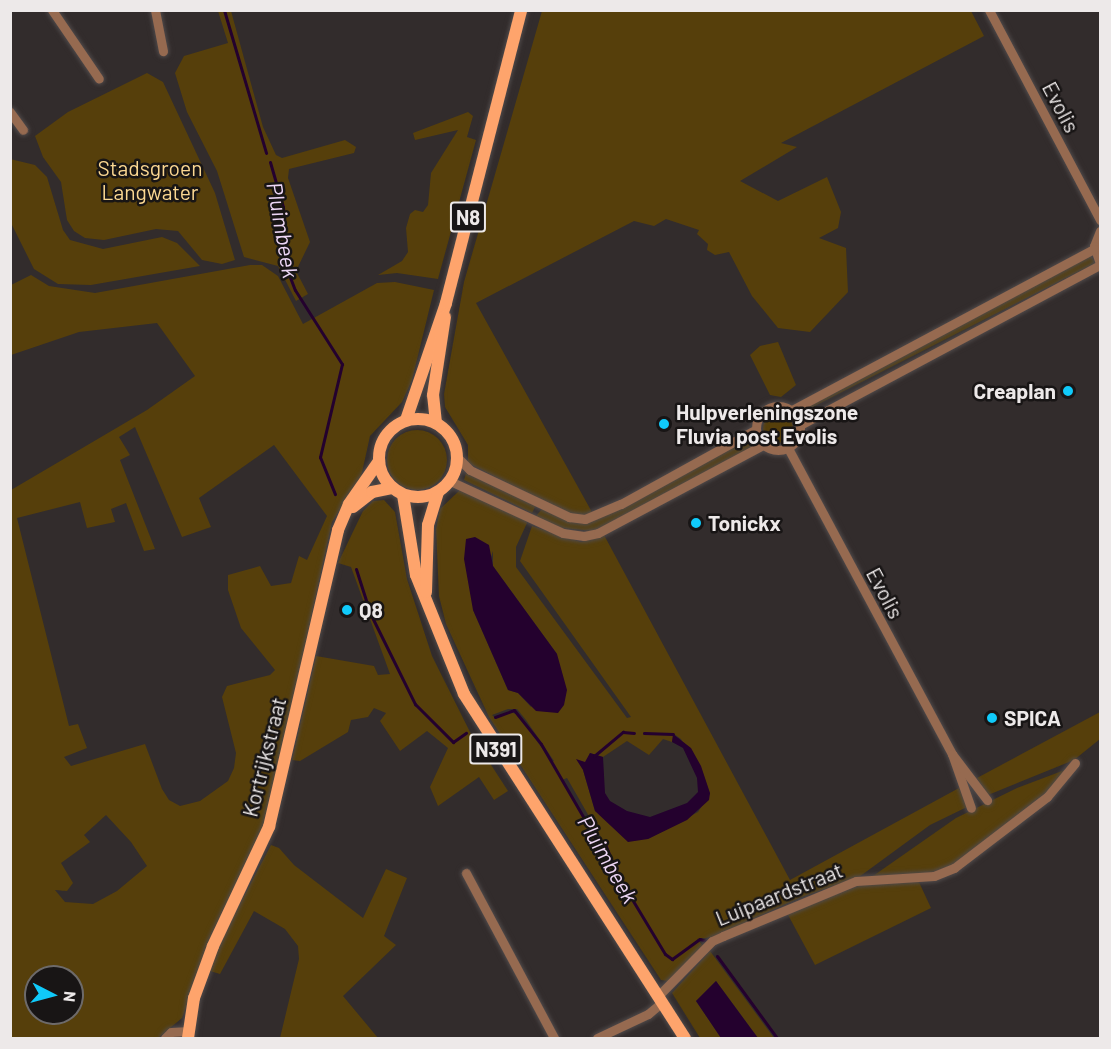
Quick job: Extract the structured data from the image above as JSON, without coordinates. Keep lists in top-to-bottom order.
{
  "streets": {
    "main road": ["N8", "N391", "Kortrijkstraat"],
    "street": ["Evolis", "Luipaardstraat"]
  },
  "crossings": [
    ["N8", "N391"],
    ["N8", "Kortrijkstraat"],
    ["N391", "Kortrijkstraat"],
    ["N391", "Luipaardstraat"]
  ],
  "water": ["Pluimbeek"],
  "parks": ["Stadsgroen Langwater"],
  "places": [
    "Creaplan",
    "Hulpverleningszone Fluvia post Evolis",
    "Tonickx",
    "Q8",
    "SPICA"
  ],
  "north": "right"
}
